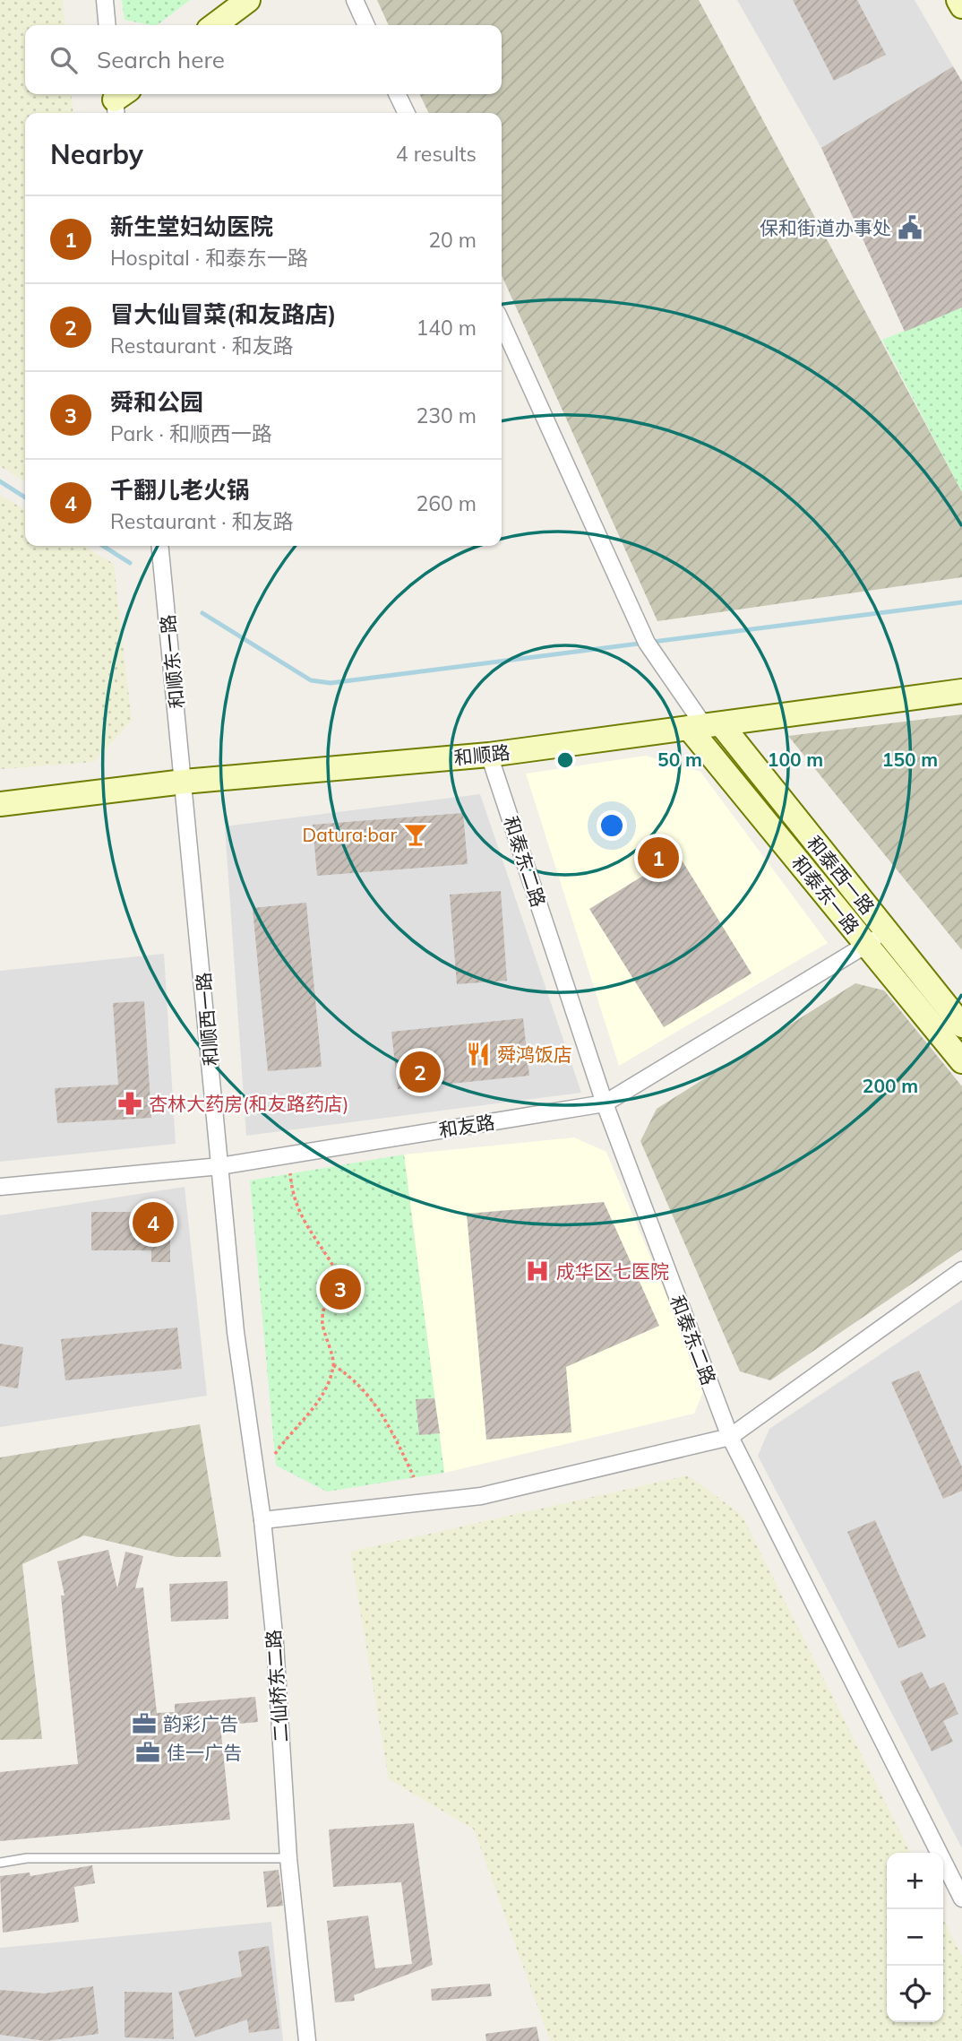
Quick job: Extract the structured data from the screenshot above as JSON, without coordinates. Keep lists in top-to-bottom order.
{
  "streets": {
    "street": [
      "和顺东一路",
      "和顺路",
      "和泰东二路",
      "和泰西一路",
      "和泰东一路",
      "和顺西一路",
      "和友路",
      "二仙桥东二路"
    ]
  },
  "crossings": [
    ["和顺东一路", "和顺路"],
    ["和顺东一路", "和顺西一路"],
    ["和顺路", "和泰东二路"],
    ["和顺路", "和泰西一路"],
    ["和顺路", "和泰东一路"],
    ["和顺路", "和顺西一路"],
    ["和泰东二路", "和友路"],
    ["和泰西一路", "和泰东一路"],
    ["和泰西一路", "和友路"],
    ["和泰东一路", "和友路"],
    ["和顺西一路", "和友路"],
    ["和顺西一路", "二仙桥东二路"]
  ],
  "places": {
    "public building": ["保和街道办事处"],
    "bar": ["Datura·bar"],
    "restaurant": ["舜鸿饭店"],
    "pharmacy": ["杏林大药房(和友路药店)"],
    "hospital": ["成华区七医院"],
    "office": ["韵彩广告", "佳一广告"]
  },
  "page": {
    "search": "Search here",
    "heading": ["Nearby", "4 results"],
    "list": [
      {
        "mark": "1",
        "name": "新生堂妇幼医院",
        "note": "Hospital · 和泰东一路",
        "value": "20 m"
      },
      {
        "mark": "2",
        "name": "冒大仙冒菜(和友路店)",
        "note": "Restaurant · 和友路",
        "value": "140 m"
      },
      {
        "mark": "3",
        "name": "舜和公园",
        "note": "Park · 和顺西一路",
        "value": "230 m"
      },
      {
        "mark": "4",
        "name": "千翻儿老火锅",
        "note": "Restaurant · 和友路",
        "value": "260 m"
      }
    ],
    "pins": [
      "1",
      "2",
      "4",
      "3"
    ],
    "map_buttons": ["+", "−"]
  },
  "rings": [
    "50 m",
    "100 m",
    "150 m",
    "200 m"
  ]
}
